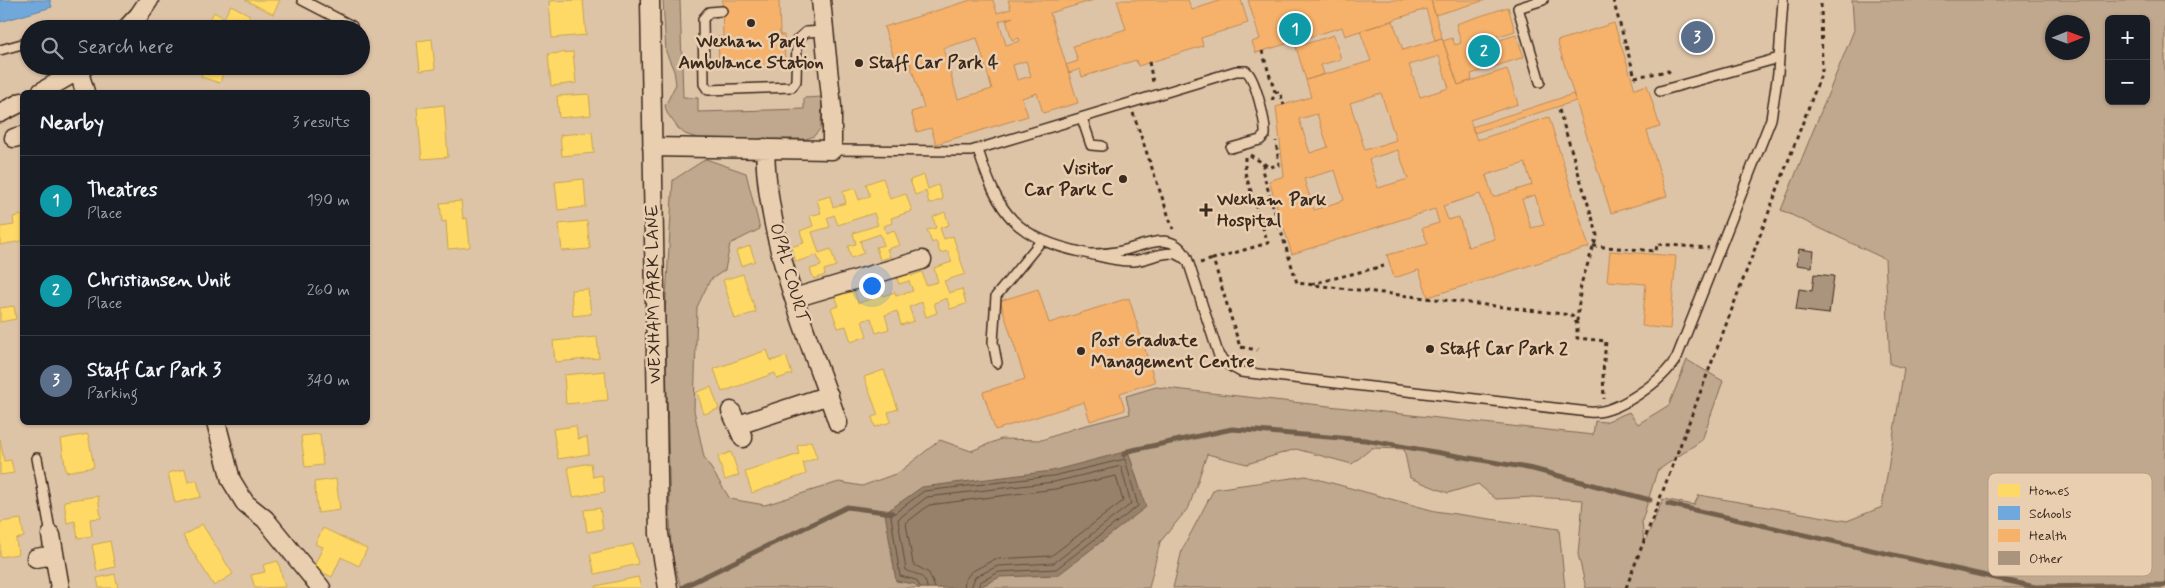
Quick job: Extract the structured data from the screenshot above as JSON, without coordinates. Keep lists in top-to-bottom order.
{
  "streets": {
    "street": ["OPAL COURT", "WEXHAM PARK LANE"]
  },
  "places": {
    "other": [
      "Wexham Park Ambulance Station",
      "Staff Car Park 4",
      "Visitor Car Park C",
      "Staff Car Park 2",
      "Post Graduate Management Centre"
    ],
    "health": ["Wexham Park Hospital"]
  },
  "legend": [
    "Homes",
    "Schools",
    "Health",
    "Other"
  ],
  "north": "right",
  "page": {
    "pins": ["1", "3", "2"],
    "map_buttons": ["+", "−"],
    "search": "Search here",
    "heading": ["Nearby", "3 results"],
    "list": [
      {
        "mark": "1",
        "name": "Theatres",
        "note": "Place",
        "value": "190 m"
      },
      {
        "mark": "2",
        "name": "Christiansen Unit",
        "note": "Place",
        "value": "260 m"
      },
      {
        "mark": "3",
        "name": "Staff Car Park 3",
        "note": "Parking",
        "value": "340 m"
      }
    ]
  }
}
